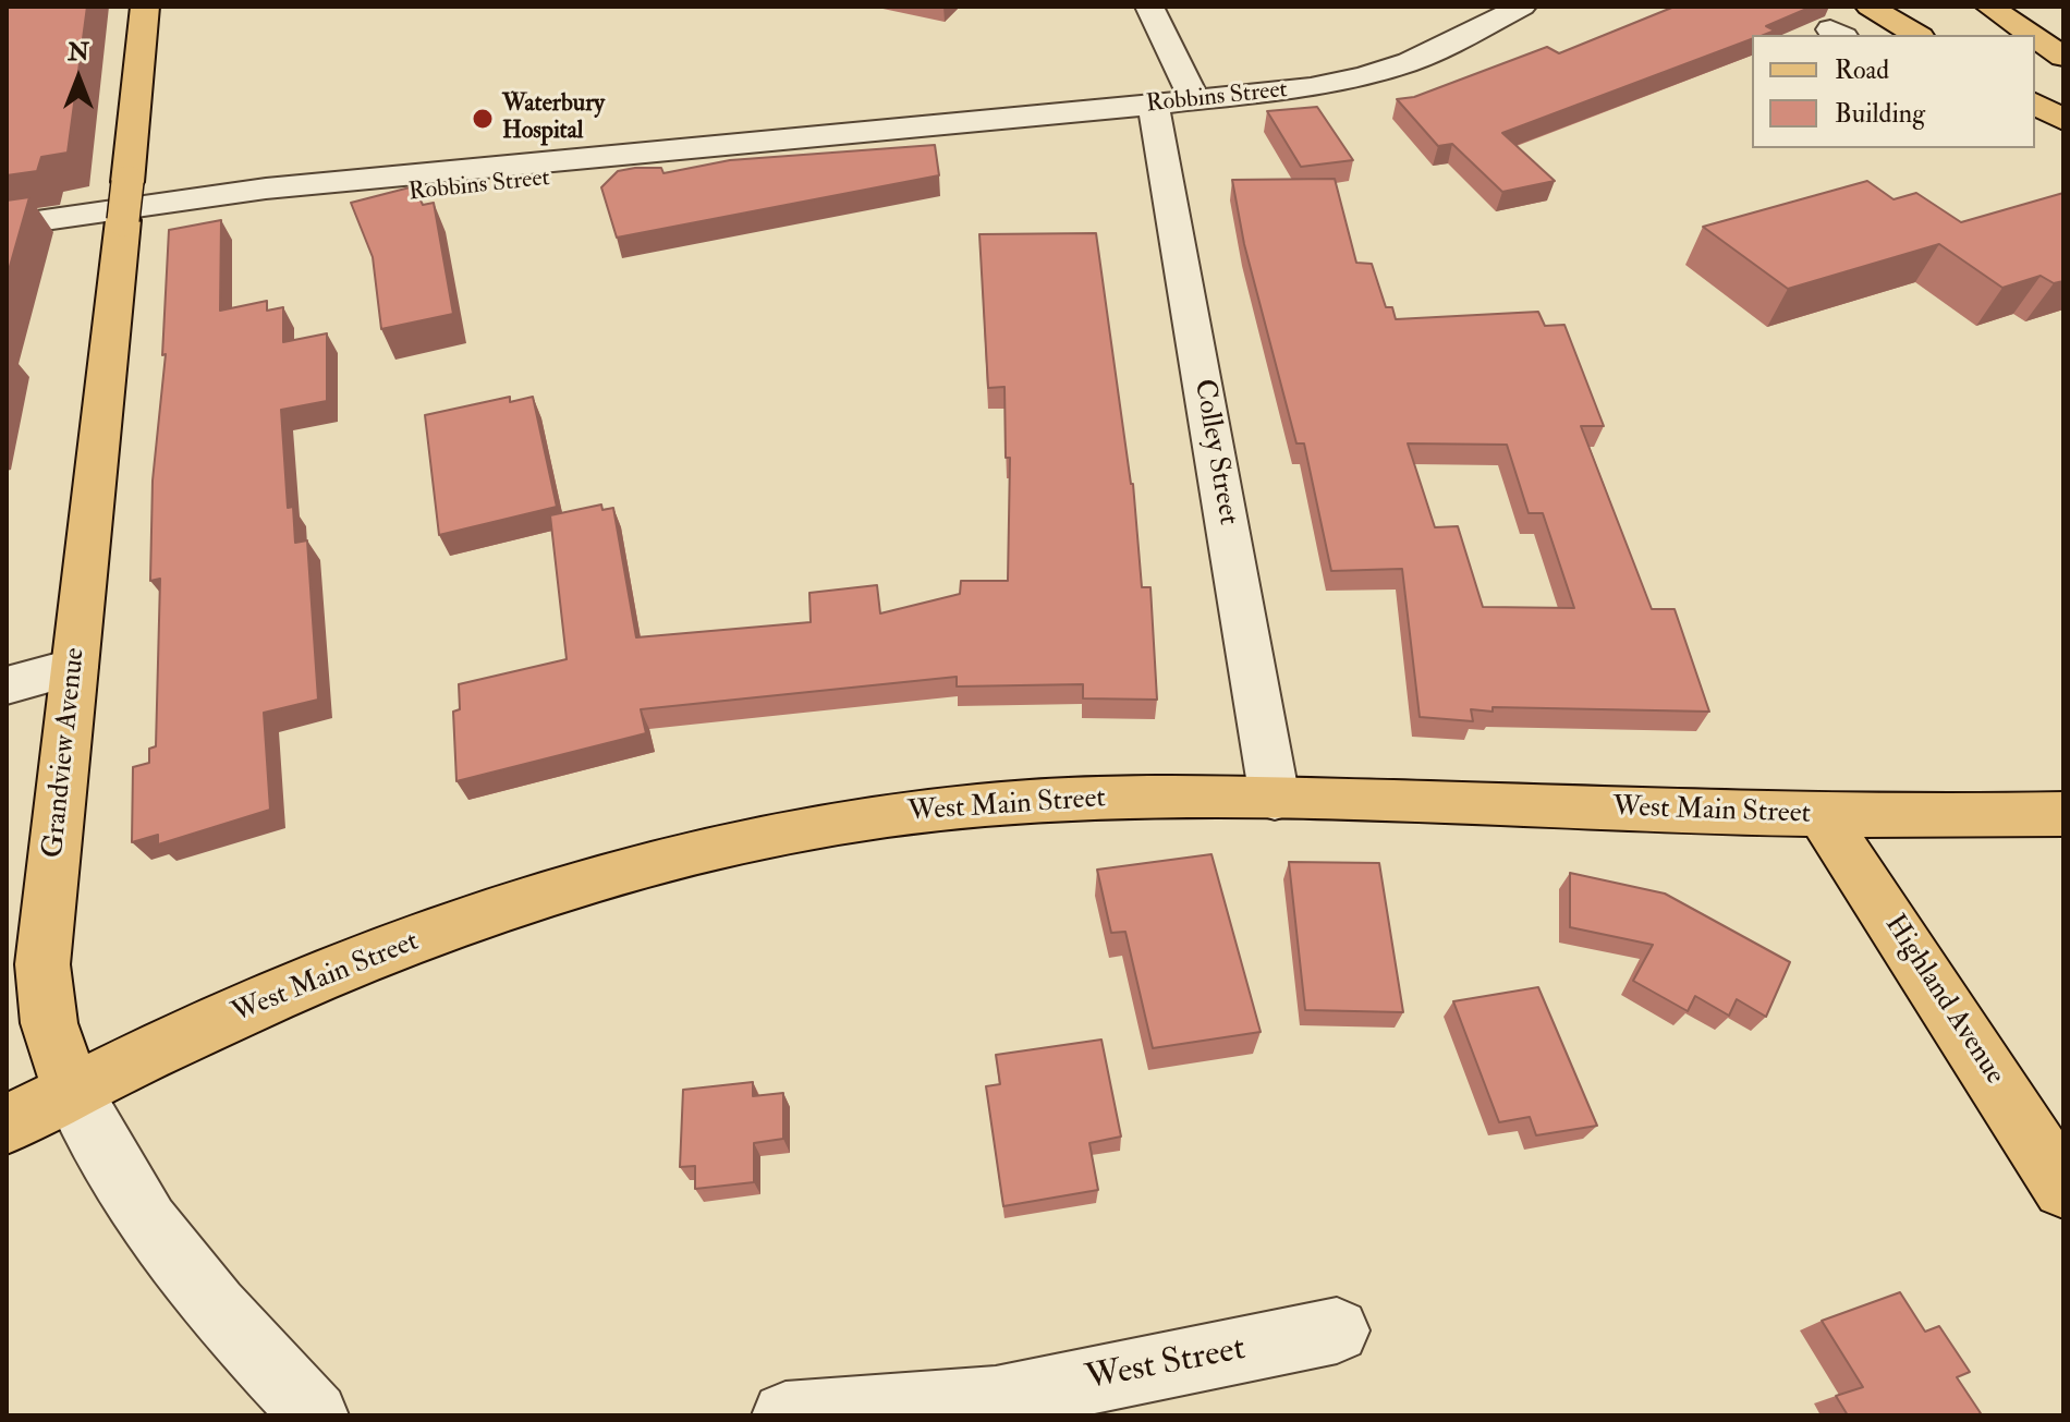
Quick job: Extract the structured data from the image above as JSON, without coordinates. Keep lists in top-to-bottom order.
{
  "streets": {
    "main road": ["Grandview Avenue", "West Main Street", "Highland Avenue"],
    "street": ["Robbins Street", "Colley Street", "West Street"]
  },
  "crossings": [
    ["Robbins Street", "Colley Street"],
    ["Robbins Street", "Grandview Avenue"],
    ["Colley Street", "West Main Street"],
    ["Grandview Avenue", "West Main Street"],
    ["West Main Street", "Highland Avenue"]
  ],
  "places": ["Waterbury Hospital"],
  "legend": ["Road", "Building"],
  "north": "top"
}
